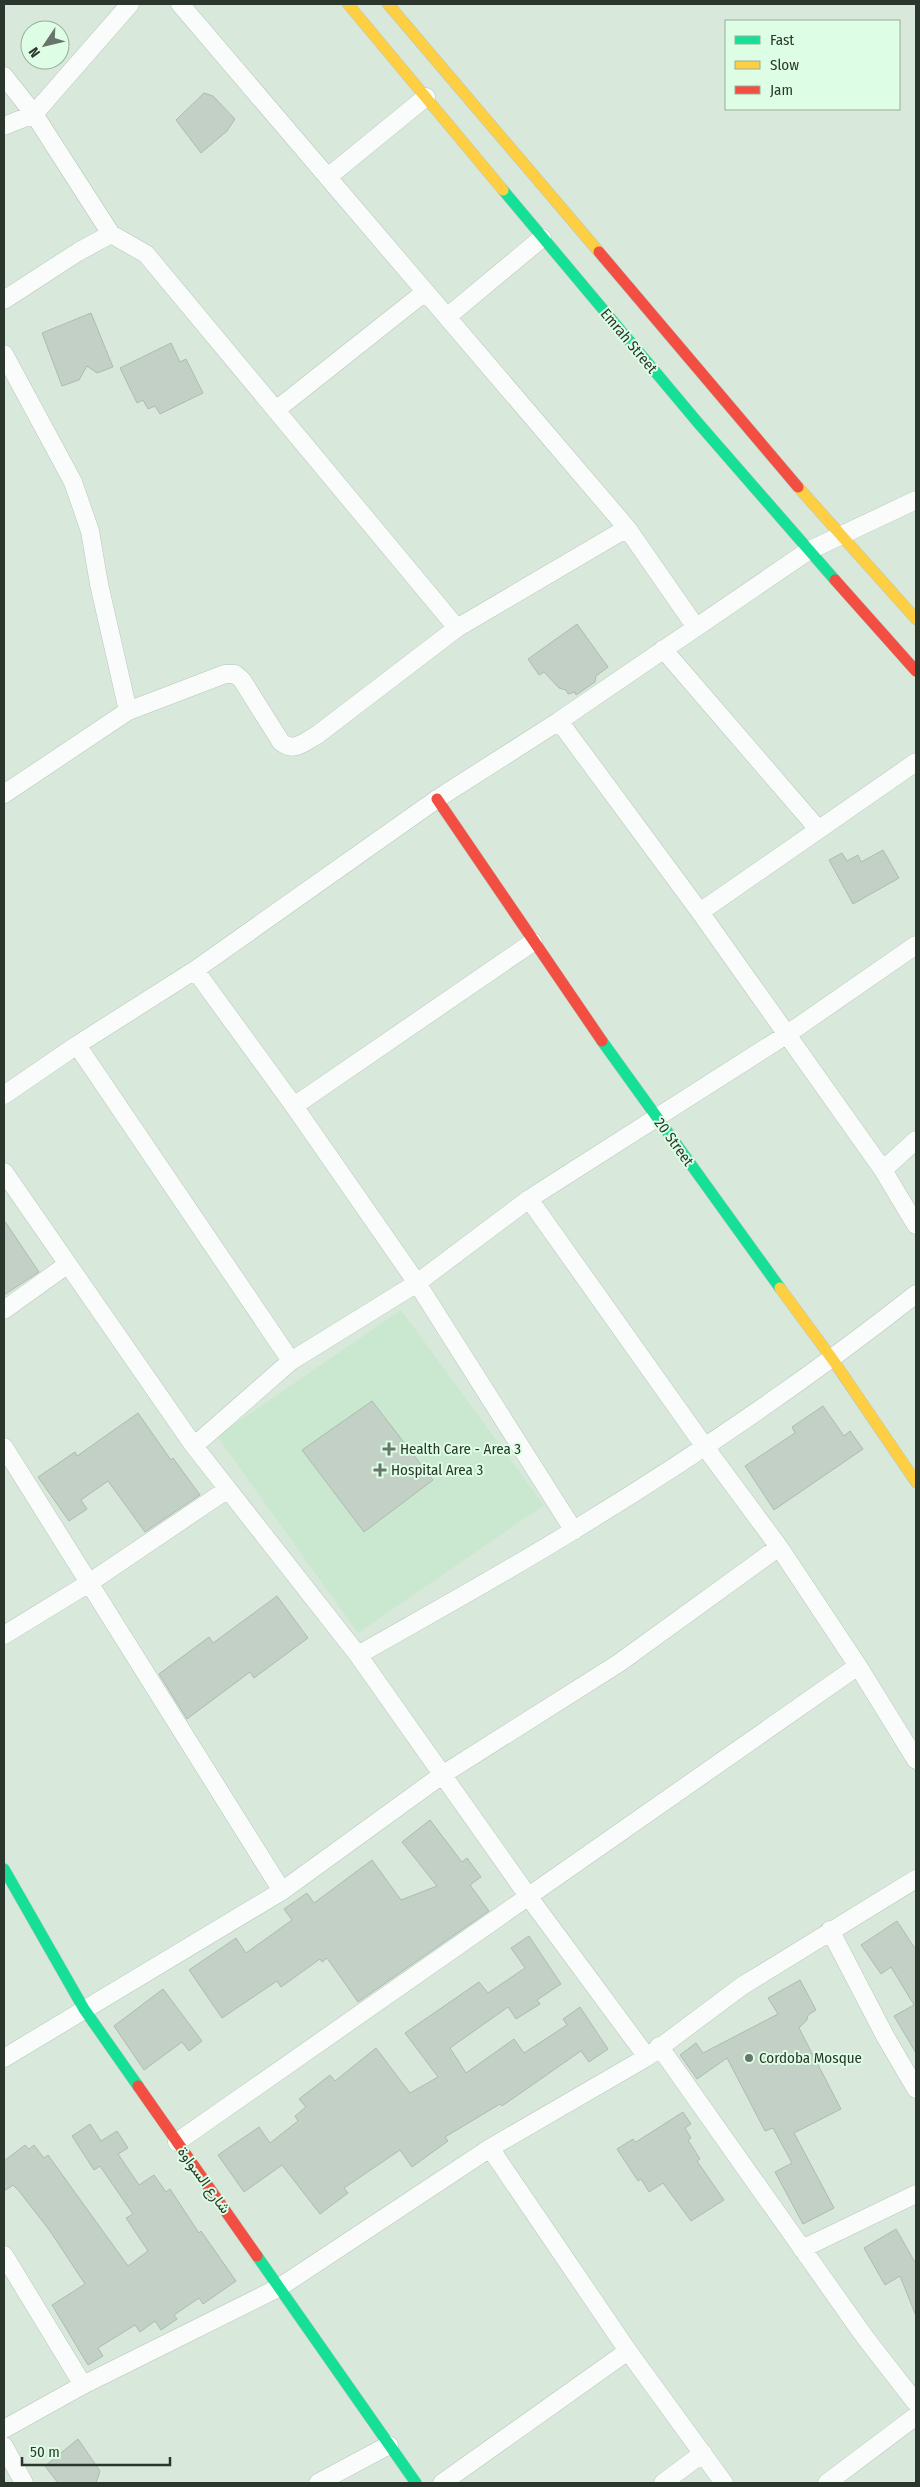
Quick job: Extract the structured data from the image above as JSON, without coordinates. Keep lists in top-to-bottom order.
{
  "streets": {
    "main road": ["Emrah Street", "20 Street", "شارع السواوة"]
  },
  "places": {
    "health": ["Health Care - Area 3", "Hospital Area 3"],
    "other": ["Cordoba Mosque"]
  },
  "legend": ["Fast", "Slow", "Jam"],
  "scale_bar": "50 m",
  "north": "bottom left"
}
